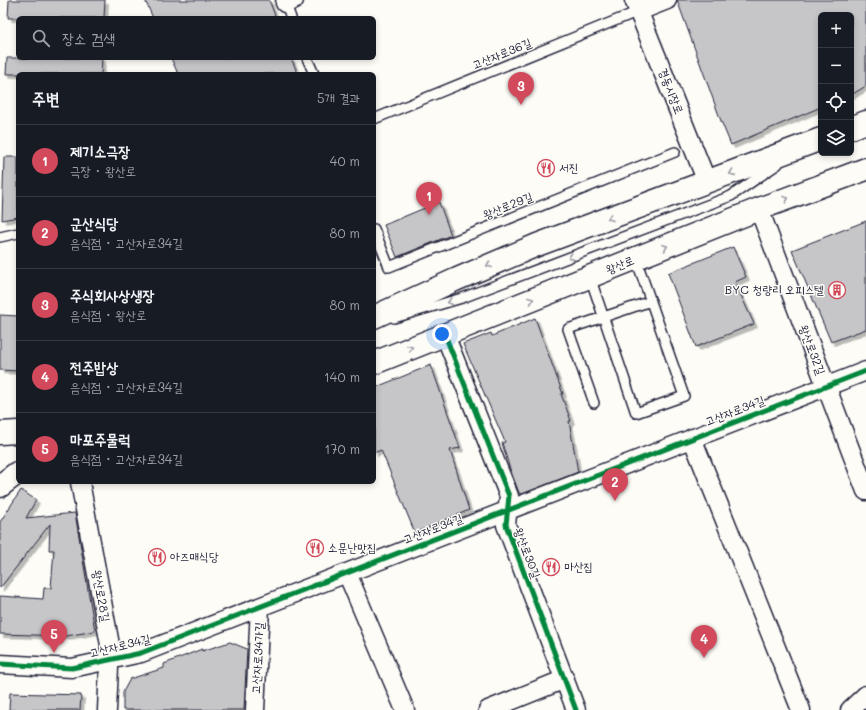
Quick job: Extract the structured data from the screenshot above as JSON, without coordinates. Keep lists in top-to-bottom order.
{
  "streets": {
    "main road": ["왕산로"],
    "street": [
      "경동시장로",
      "왕산로32길",
      "고산자로34길",
      "왕산로30길",
      "왕산로28길",
      "고산자로34가길"
    ],
    "lane": ["고산자로36길", "왕산로29길"]
  },
  "crossings": [
    ["고산자로36길", "경동시장로"],
    ["왕산로", "왕산로32길"],
    ["왕산로", "왕산로30길"],
    ["왕산로32길", "고산자로34길"],
    ["고산자로34길", "왕산로30길"],
    ["고산자로34길", "왕산로28길"],
    ["고산자로34길", "고산자로34가길"]
  ],
  "places": {
    "restaurant": [
      "서진",
      "소문난맛집",
      "아즈매식당",
      "마산집"
    ],
    "building": ["BYC 청량리 오피스텔"]
  },
  "page": {
    "map_buttons": ["+", "−"],
    "search": "장소 검색",
    "pins": [
      "3",
      "1",
      "2",
      "5",
      "4"
    ],
    "heading": ["주변", "5개 결과"],
    "list": [
      {
        "mark": "1",
        "name": "제기소극장",
        "note": "극장 · 왕산로",
        "value": "40 m"
      },
      {
        "mark": "2",
        "name": "군산식당",
        "note": "음식점 · 고산자로34길",
        "value": "80 m"
      },
      {
        "mark": "3",
        "name": "주식회사상생장",
        "note": "음식점 · 왕산로",
        "value": "80 m"
      },
      {
        "mark": "4",
        "name": "전주밥상",
        "note": "음식점 · 고산자로34길",
        "value": "140 m"
      },
      {
        "mark": "5",
        "name": "마포주물럭",
        "note": "음식점 · 고산자로34길",
        "value": "170 m"
      }
    ]
  }
}
